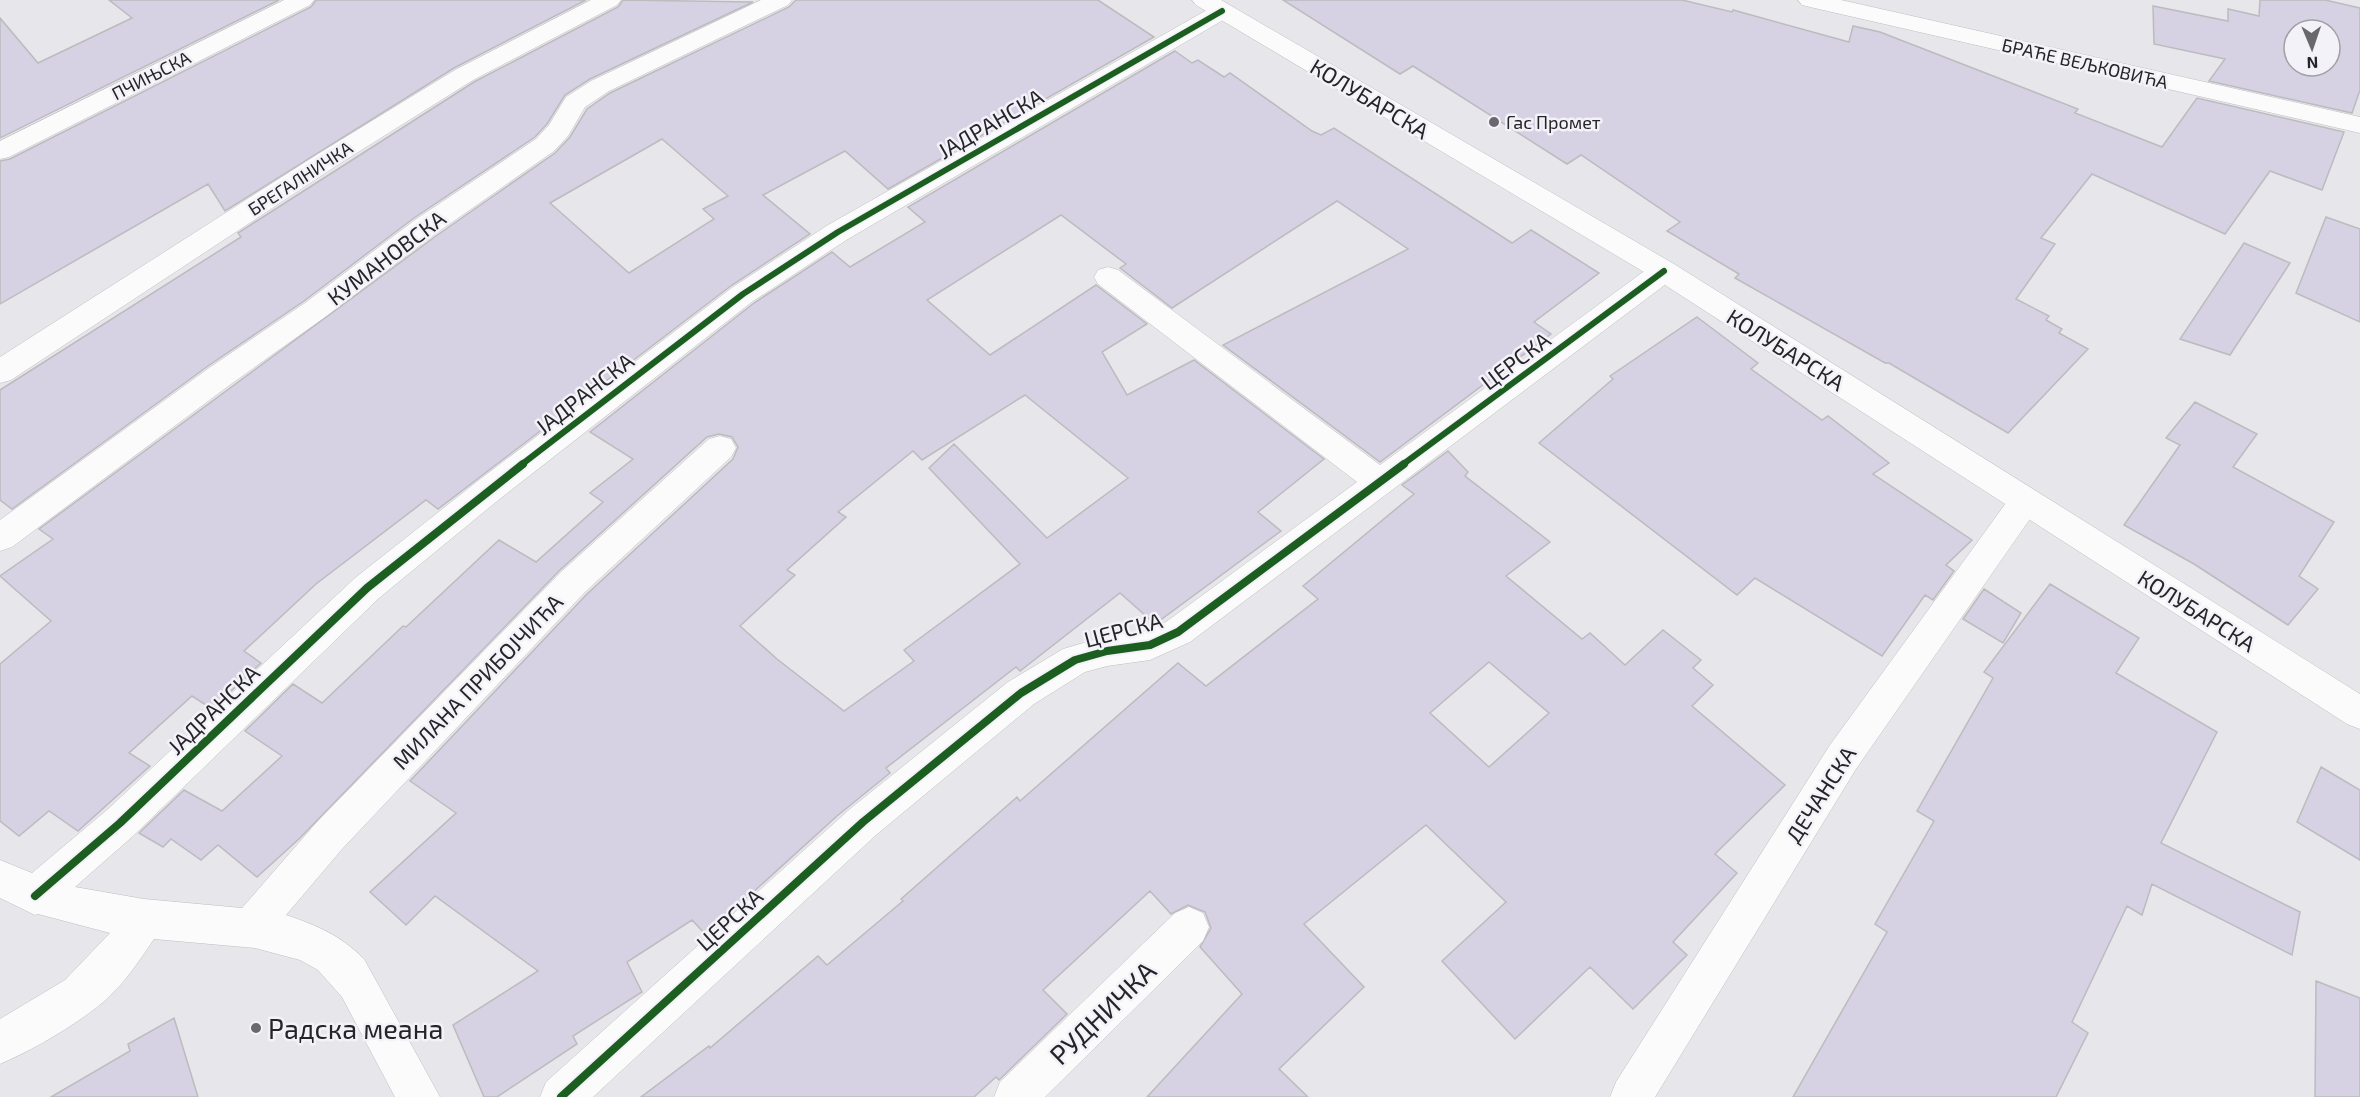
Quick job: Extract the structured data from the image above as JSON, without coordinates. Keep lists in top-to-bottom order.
{
  "streets": {
    "street": [
      "БРАЋЕ ВЕЉКОВИЋА",
      "ПЧИЊСКА",
      "КОЛУБАРСКА",
      "ЈАДРАНСКА",
      "БРЕГАЛНИЧКА",
      "КУМАНОВСКА",
      "ЦЕРСКА",
      "МИЛАНА ПРИБОЈЧИЋА",
      "ДЕЧАНСКА",
      "РУДНИЧКА"
    ]
  },
  "crossings": [
    ["КОЛУБАРСКА", "ЈАДРАНСКА"],
    ["КОЛУБАРСКА", "ЦЕРСКА"],
    ["КОЛУБАРСКА", "ДЕЧАНСКА"]
  ],
  "places": ["Гас Промет", "Радска меана"],
  "north": "bottom"
}
